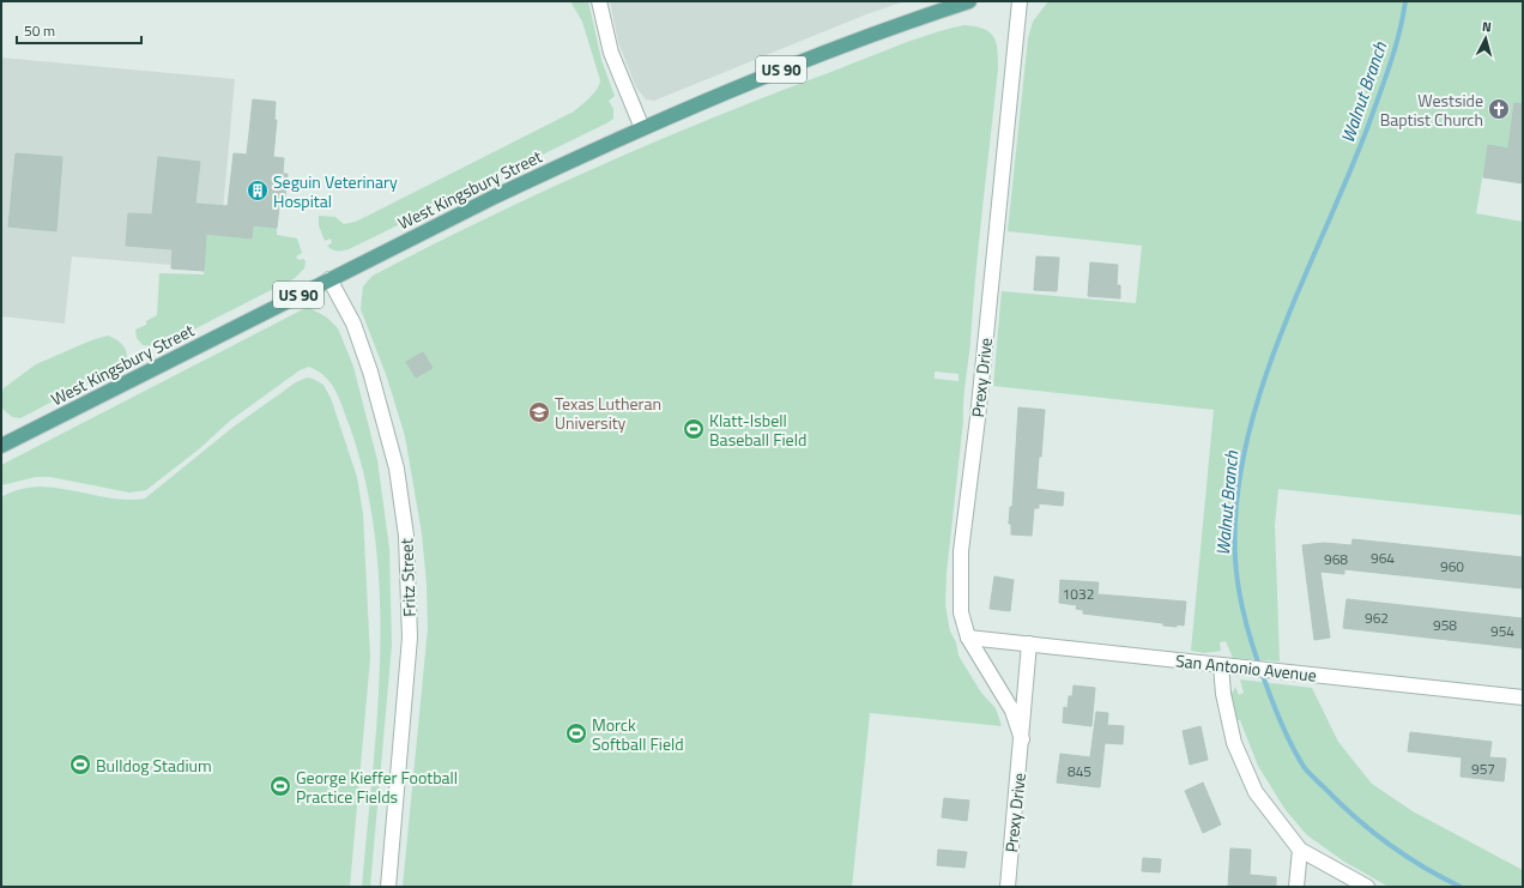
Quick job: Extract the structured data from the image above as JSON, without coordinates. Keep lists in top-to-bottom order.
{
  "streets": {
    "main road": ["US 90", "West Kingsbury Street"],
    "street": ["Prexy Drive", "Fritz Street", "San Antonio Avenue"]
  },
  "crossings": [
    ["West Kingsbury Street", "Fritz Street"],
    ["Prexy Drive", "San Antonio Avenue"]
  ],
  "water": ["Walnut Branch"],
  "places": {
    "church": ["Westside Baptist Church"],
    "building": ["Seguin Veterinary Hospital"],
    "school or university": ["Texas Lutheran University"],
    "sports": [
      "Klatt-Isbell Baseball Field",
      "Morck Softball Field",
      "Bulldog Stadium",
      "George Kieffer Football Practice Fields"
    ]
  },
  "house_numbers": [
    "964",
    "968",
    "960",
    "1032",
    "962",
    "958",
    "954",
    "957",
    "845"
  ],
  "scale_bar": "50 m",
  "north": "top"
}
